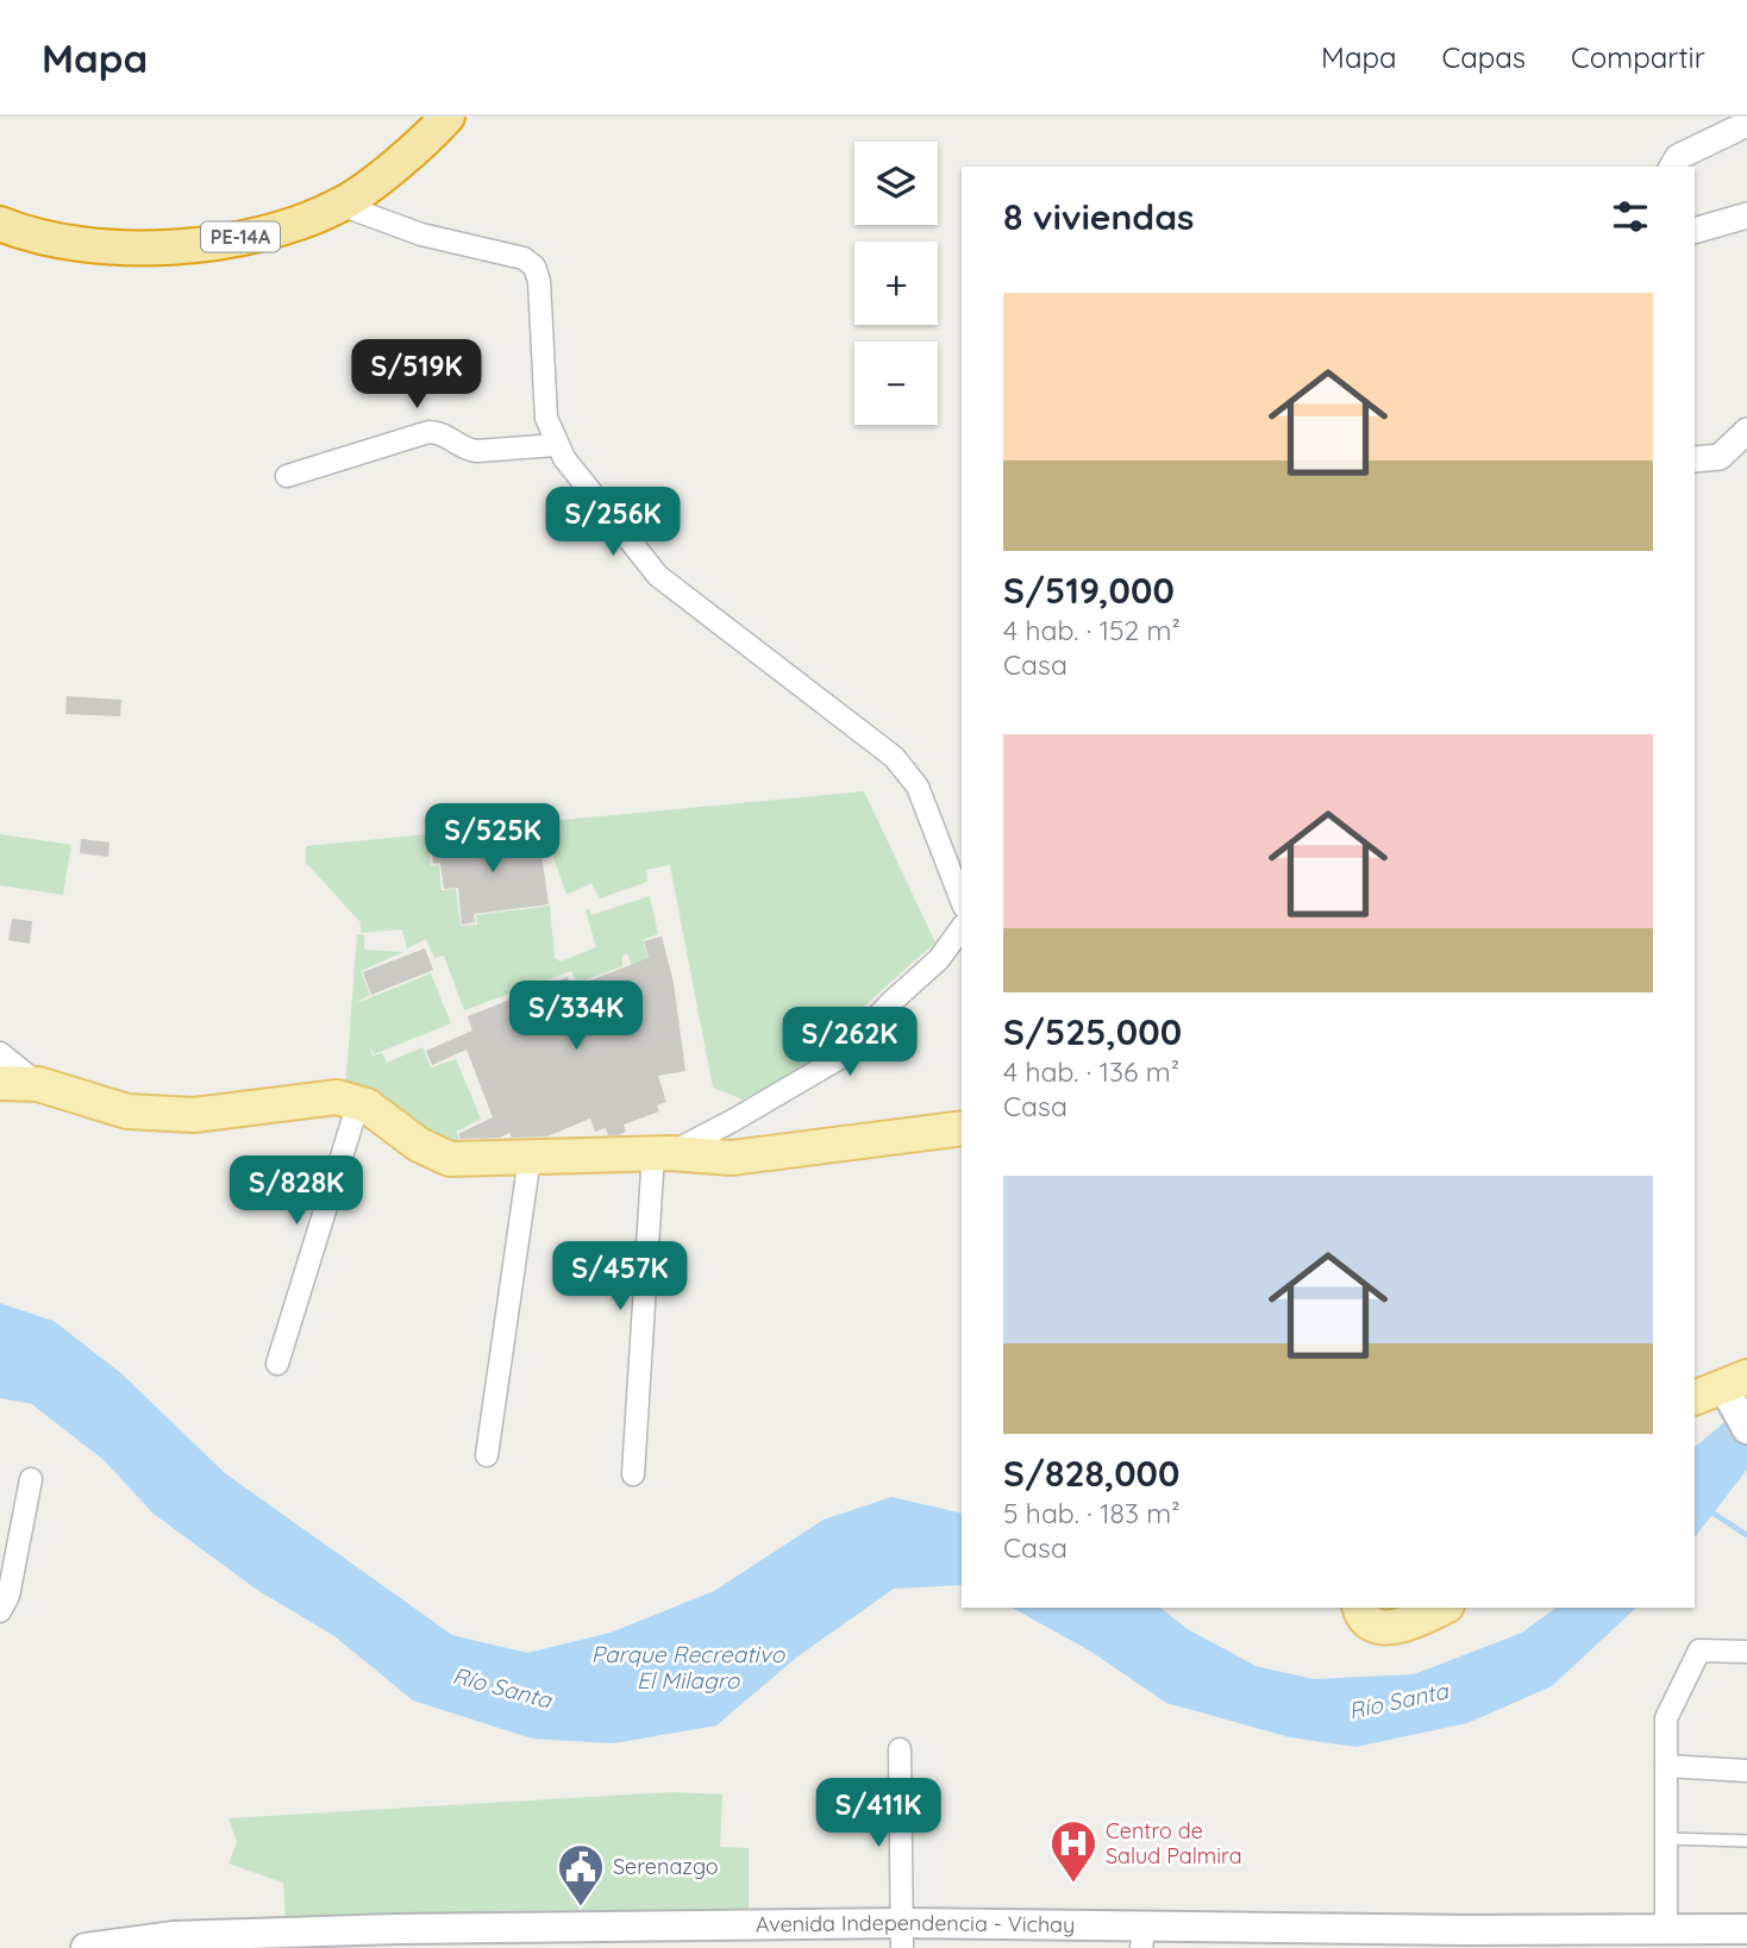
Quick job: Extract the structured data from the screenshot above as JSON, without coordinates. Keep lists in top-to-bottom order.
{
  "streets": {
    "highway": ["PE-14A"],
    "main road": ["Avenida Independencia - Vichay"]
  },
  "water": ["Parque Recreativo El Milagro", "Río Santa"],
  "places": {
    "hospital": ["Centro de Salud Palmira"],
    "public building": ["Serenazgo"]
  },
  "page": {
    "header": "Mapa",
    "nav": ["Mapa", "Capas", "Compartir"],
    "map_buttons": ["+", "−"],
    "heading": "8 viviendas",
    "list": [
      {
        "name": "S/519,000",
        "note": "4 hab. · 152 m² · Casa"
      },
      {
        "name": "S/525,000",
        "note": "4 hab. · 136 m² · Casa"
      },
      {
        "name": "S/828,000",
        "note": "5 hab. · 183 m² · Casa"
      }
    ],
    "price": [
      "S/519K",
      "S/256K",
      "S/525K",
      "S/334K",
      "S/262K",
      "S/828K",
      "S/457K",
      "S/411K"
    ]
  }
}
